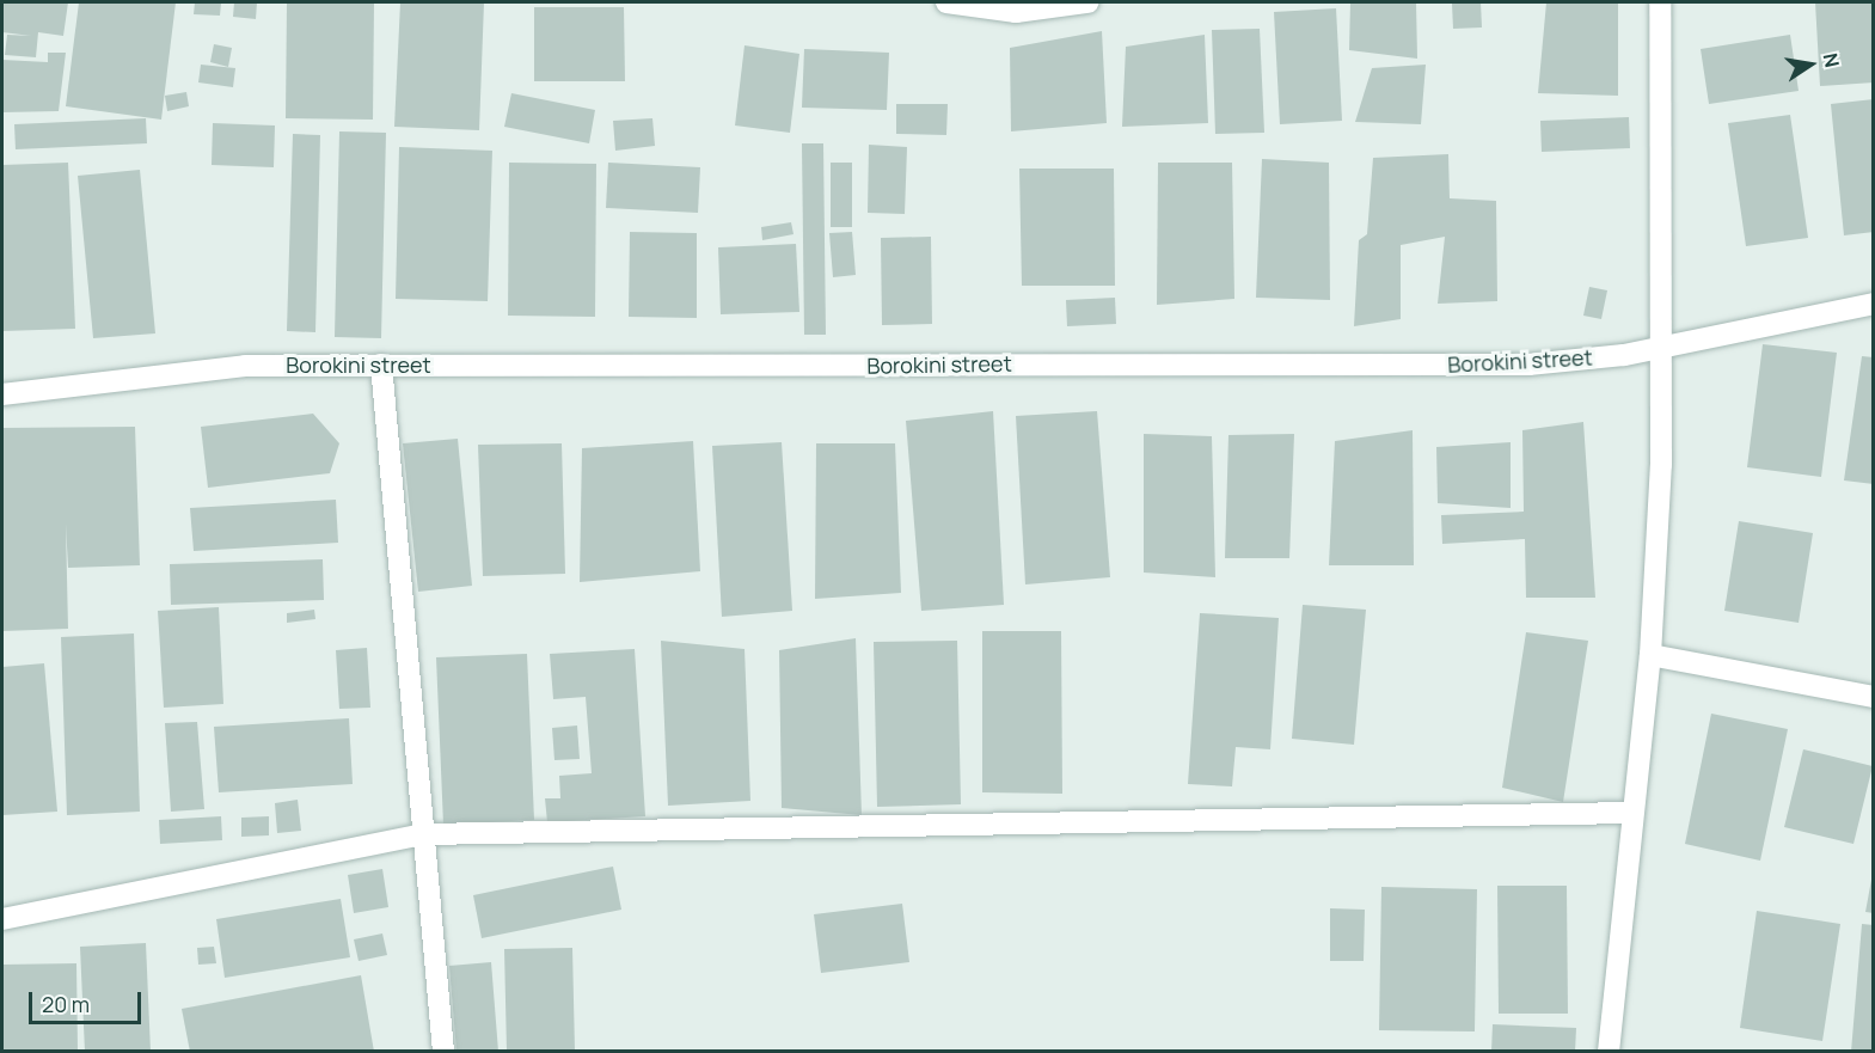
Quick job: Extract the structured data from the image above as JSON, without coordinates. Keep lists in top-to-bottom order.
{
  "streets": {
    "street": ["Borokini street"]
  },
  "scale_bar": "20 m",
  "north": "right"
}
